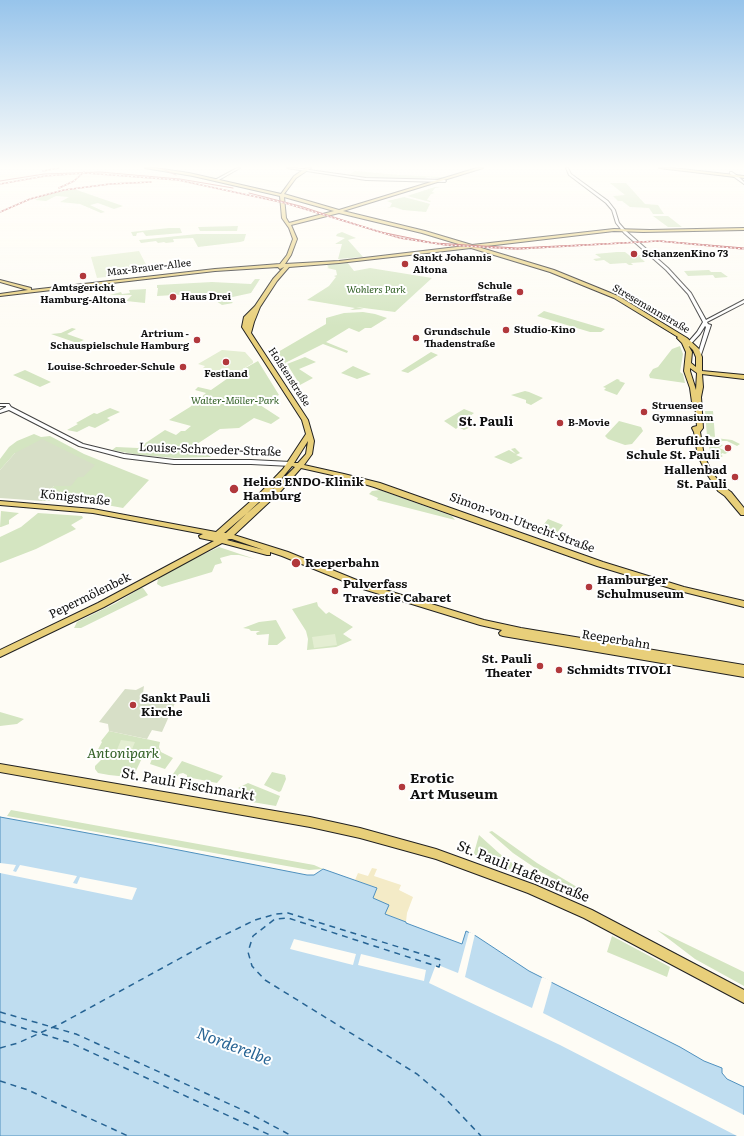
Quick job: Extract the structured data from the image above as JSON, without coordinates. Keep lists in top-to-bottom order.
{
  "streets": {
    "main road": [
      "Max-Brauer-Allee",
      "Stresemannstraße",
      "Holstenstraße",
      "Königstraße",
      "Simon-von-Utrecht-Straße",
      "Pepermölenbek",
      "Reeperbahn",
      "St. Pauli Fischmarkt",
      "St. Pauli Hafenstraße"
    ],
    "street": ["Louise-Schroeder-Straße"]
  },
  "crossings": [
    ["Max-Brauer-Allee", "Stresemannstraße"],
    ["Max-Brauer-Allee", "Holstenstraße"],
    ["Holstenstraße", "Königstraße"],
    ["Holstenstraße", "Simon-von-Utrecht-Straße"],
    ["Holstenstraße", "Pepermölenbek"],
    ["Holstenstraße", "Reeperbahn"],
    ["Louise-Schroeder-Straße", "Simon-von-Utrecht-Straße"],
    ["Königstraße", "Pepermölenbek"],
    ["Königstraße", "Reeperbahn"],
    ["Pepermölenbek", "Reeperbahn"],
    ["St. Pauli Fischmarkt", "St. Pauli Hafenstraße"]
  ],
  "districts": ["St. Pauli"],
  "water": ["Norderelbe"],
  "parks": ["Wohlers Park", "Walter-Möller-Park", "Antonipark"],
  "places": [
    "SchanzenKino 73",
    "Sankt Johannis Altona",
    "Amtsgericht Hamburg-Altona",
    "Schule Bernstorffstraße",
    "Haus Drei",
    "Studio-Kino",
    "Grundschule Thadenstraße",
    "Artrium - Schauspielschule Hamburg",
    "Festland",
    "Louise-Schroeder-Schule",
    "Struensee Gymnasium",
    "B-Movie",
    "Berufliche Schule St. Pauli",
    "Hallenbad St. Pauli",
    "Helios ENDO-Klinik Hamburg",
    "Reeperbahn",
    "Hamburger Schulmuseum",
    "Pulverfass Travestie Cabaret",
    "St. Pauli Theater",
    "Schmidts TIVOLI",
    "Sankt Pauli Kirche",
    "Erotic Art Museum"
  ]
}
